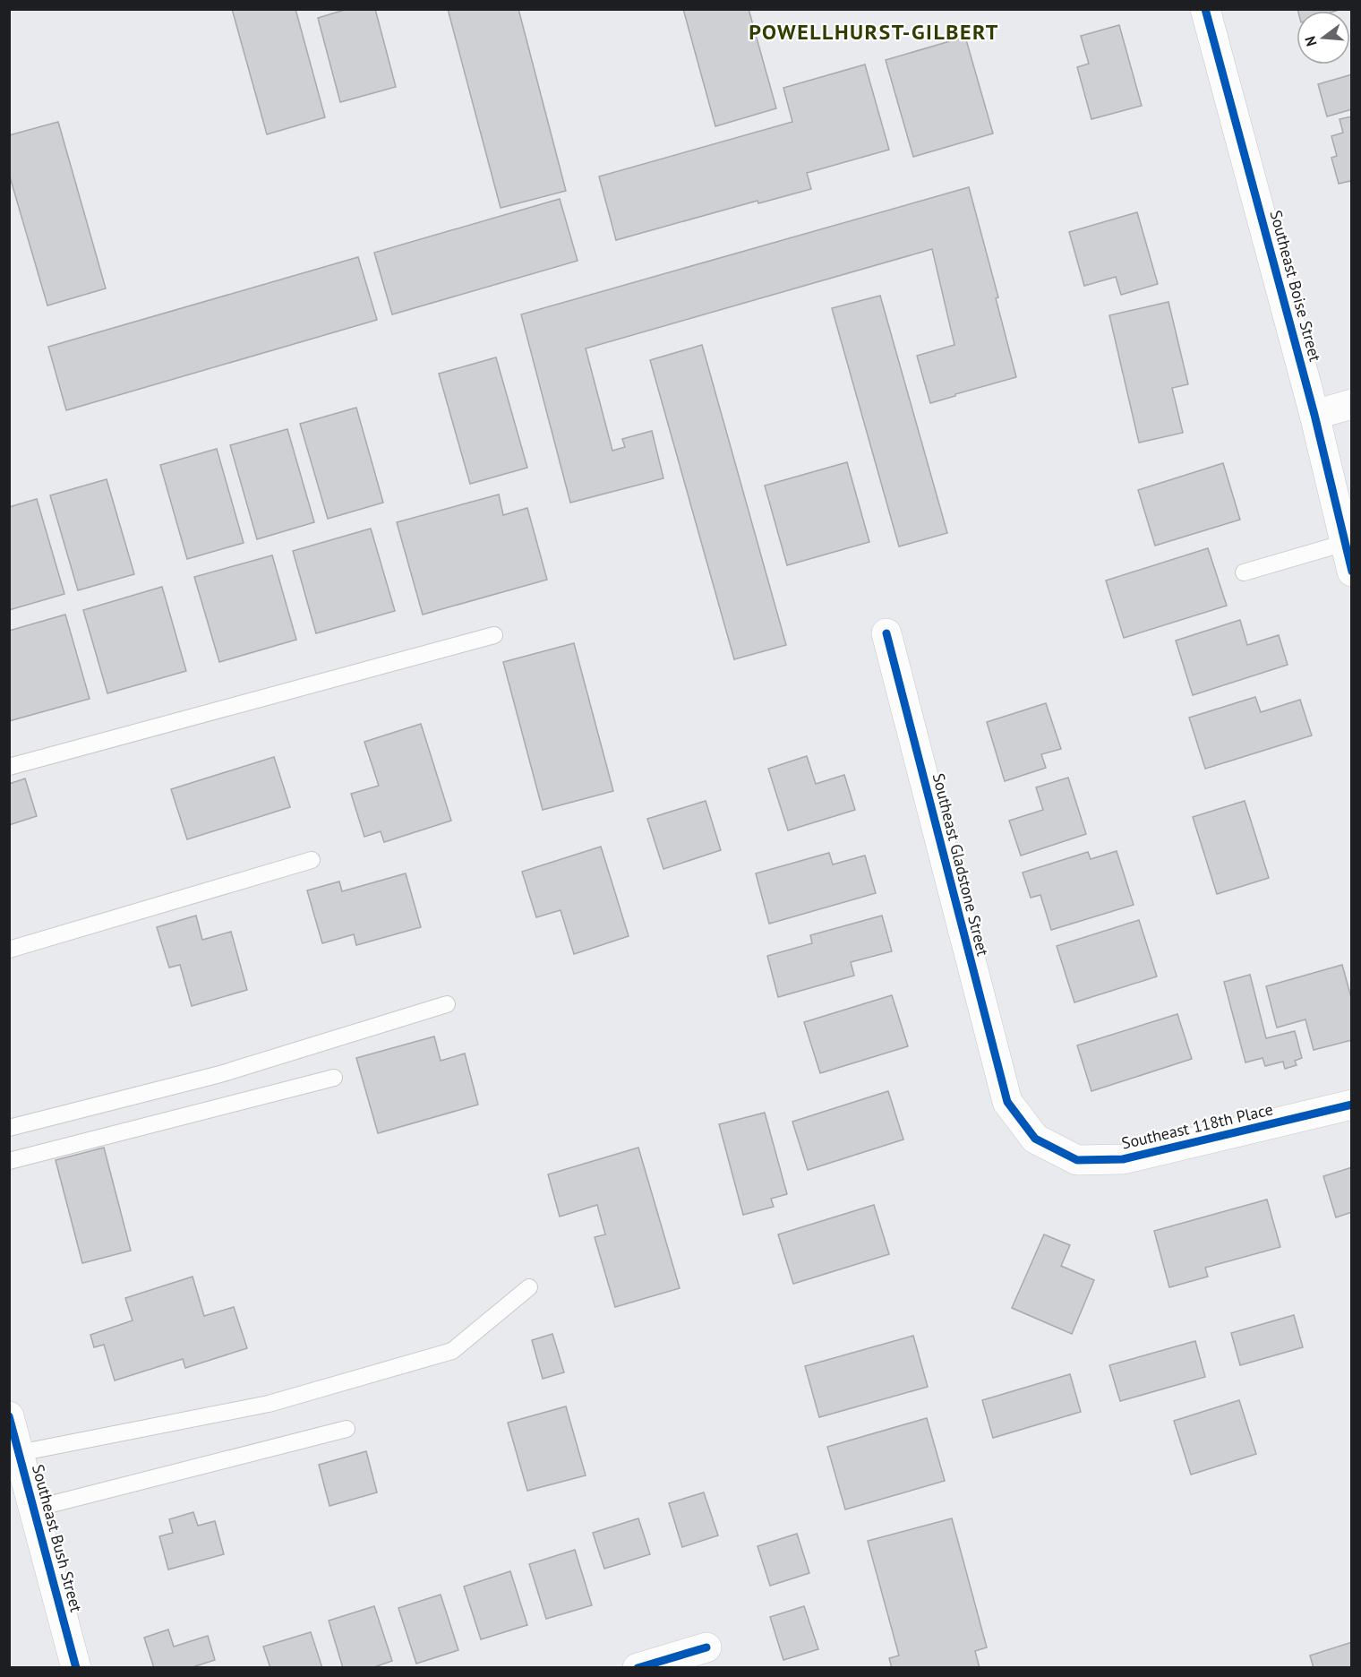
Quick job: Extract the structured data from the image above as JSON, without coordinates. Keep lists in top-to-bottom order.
{
  "streets": {
    "street": [
      "Southeast Boise Street",
      "Southeast Gladstone Street",
      "Southeast 118th Place",
      "Southeast Bush Street"
    ]
  },
  "crossings": [
    ["Southeast Gladstone Street", "Southeast 118th Place"]
  ],
  "districts": ["POWELLHURST-GILBERT"],
  "north": "left"
}
